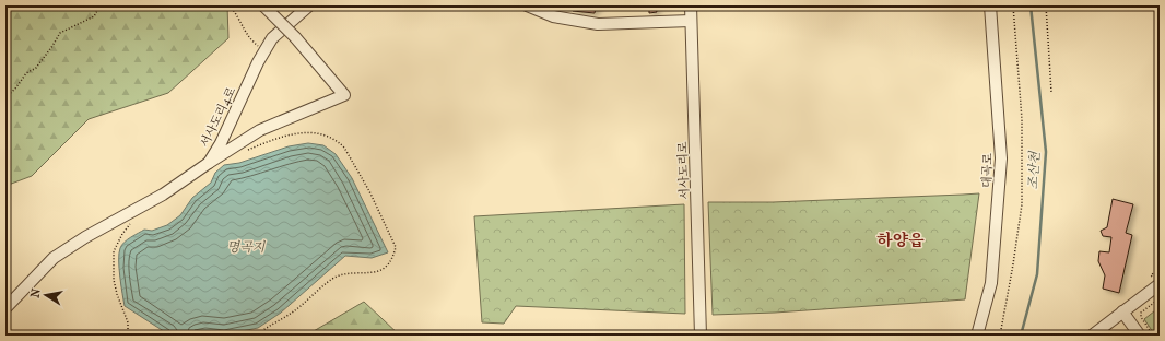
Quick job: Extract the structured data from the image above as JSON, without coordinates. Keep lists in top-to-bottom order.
{
  "streets": {
    "street": ["서사도리4로", "서사도리로", "대곡로"]
  },
  "districts": ["하양읍"],
  "water": ["조산천", "명곡지"],
  "north": "left"
}
